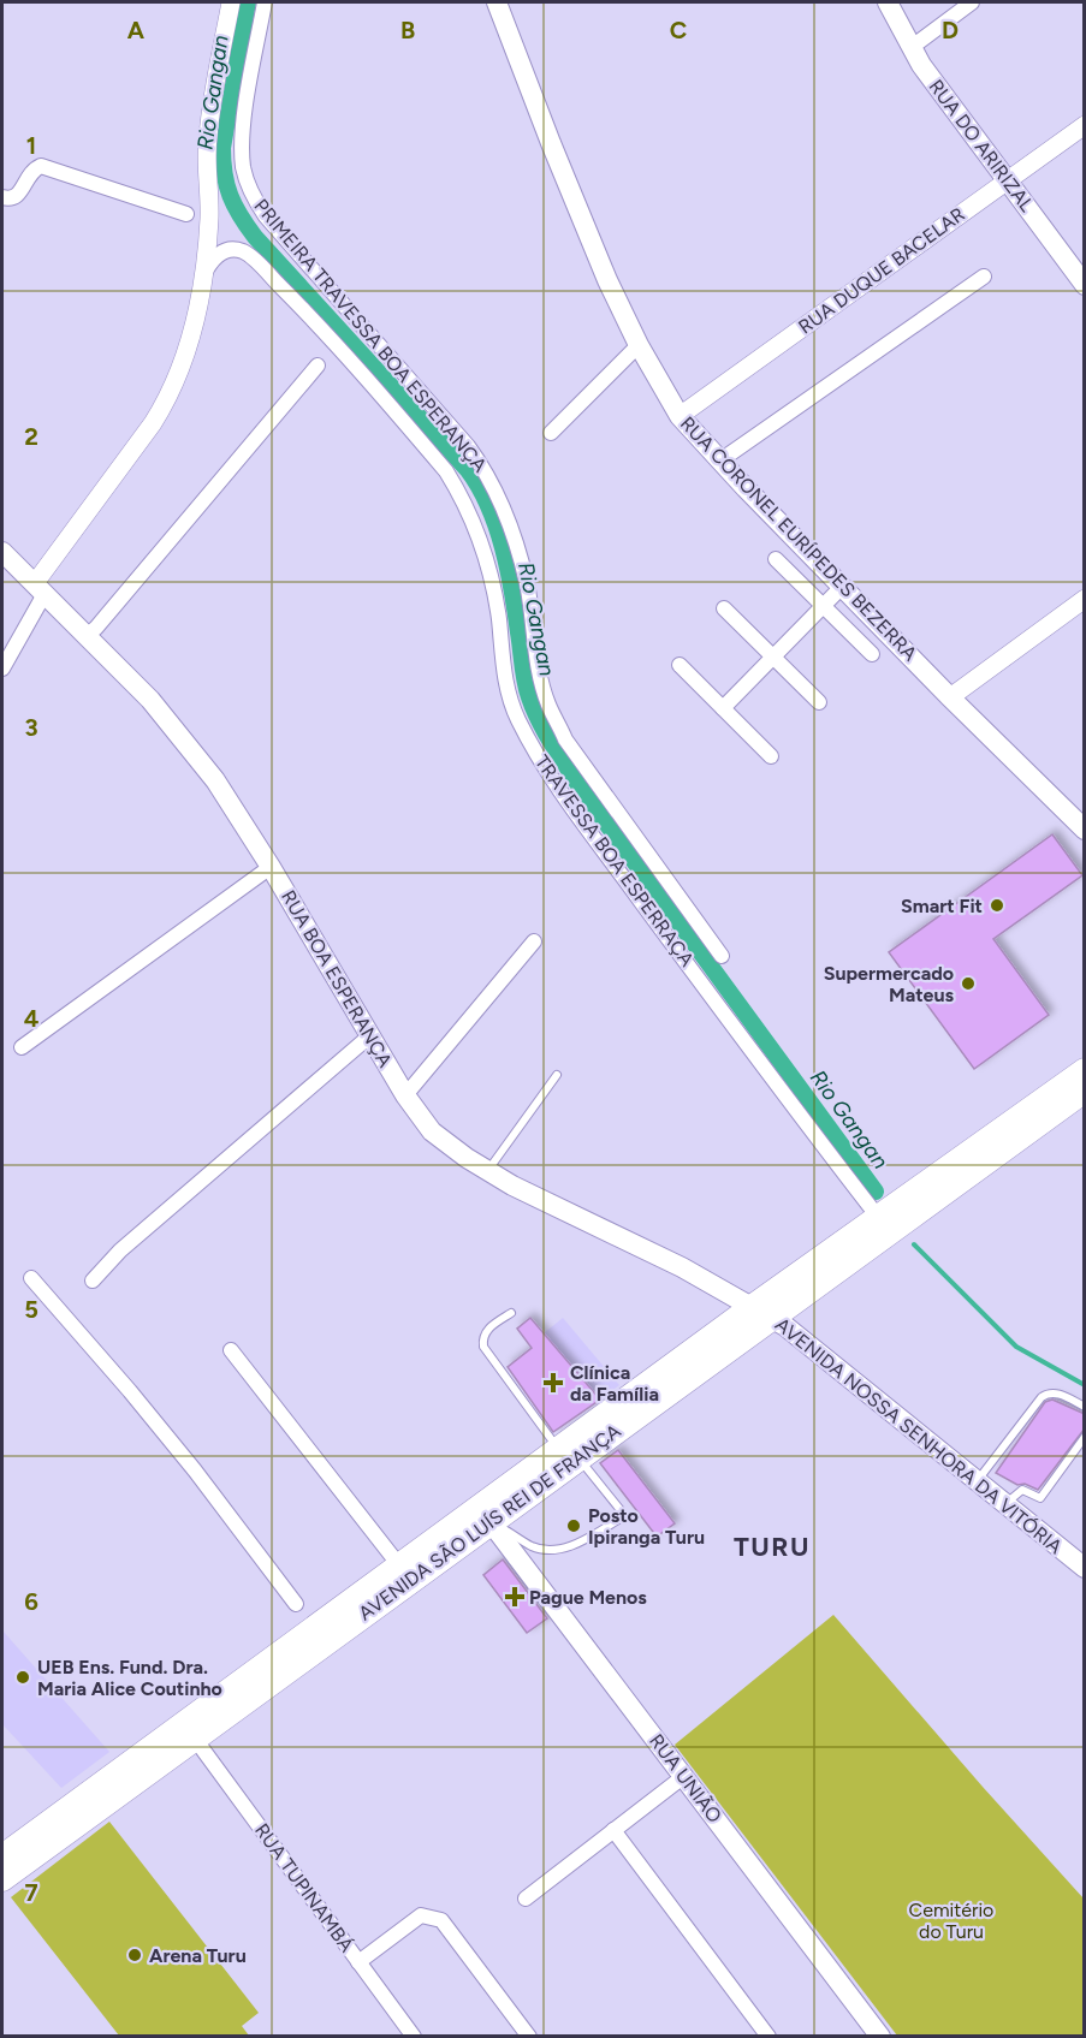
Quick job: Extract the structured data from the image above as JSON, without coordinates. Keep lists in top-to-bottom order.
{
  "streets": {
    "main road": [
      "RUA DO ARIRIZAL",
      "RUA CORONEL EURÍPEDES BEZERRA",
      "RUA BOA ESPERANÇA",
      "AVENIDA NOSSA SENHORA DA VITÓRIA",
      "AVENIDA SÃO LUÍS REI DE FRANÇA",
      "RUA UNIÃO"
    ],
    "street": [
      "RUA DUQUE BACELAR",
      "PRIMEIRA TRAVESSA BOA ESPERANÇA",
      "TRAVESSA BOA ESPERRAÇA",
      "RUA TUPINAMBÁ"
    ]
  },
  "crossings": [
    ["RUA DO ARIRIZAL", "RUA DUQUE BACELAR"],
    ["RUA DUQUE BACELAR", "RUA CORONEL EURÍPEDES BEZERRA"],
    ["TRAVESSA BOA ESPERRAÇA", "AVENIDA SÃO LUÍS REI DE FRANÇA"],
    ["RUA BOA ESPERANÇA", "AVENIDA NOSSA SENHORA DA VITÓRIA"],
    ["RUA BOA ESPERANÇA", "AVENIDA SÃO LUÍS REI DE FRANÇA"],
    ["AVENIDA NOSSA SENHORA DA VITÓRIA", "AVENIDA SÃO LUÍS REI DE FRANÇA"],
    ["AVENIDA SÃO LUÍS REI DE FRANÇA", "RUA UNIÃO"],
    ["AVENIDA SÃO LUÍS REI DE FRANÇA", "RUA TUPINAMBÁ"]
  ],
  "districts": ["TURU"],
  "water": ["Rio Gangan"],
  "parks": ["Cemitério do Turu"],
  "places": {
    "other": [
      "Smart Fit",
      "Supermercado Mateus",
      "Posto Ipiranga Turu",
      "UEB Ens. Fund. Dra. Maria Alice Coutinho",
      "Arena Turu"
    ],
    "health": ["Clínica da Família", "Pague Menos"]
  },
  "grid": {
    "columns": [
      "A",
      "B",
      "C",
      "D"
    ],
    "rows": [
      "1",
      "2",
      "3",
      "4",
      "5",
      "6",
      "7"
    ]
  }
}
